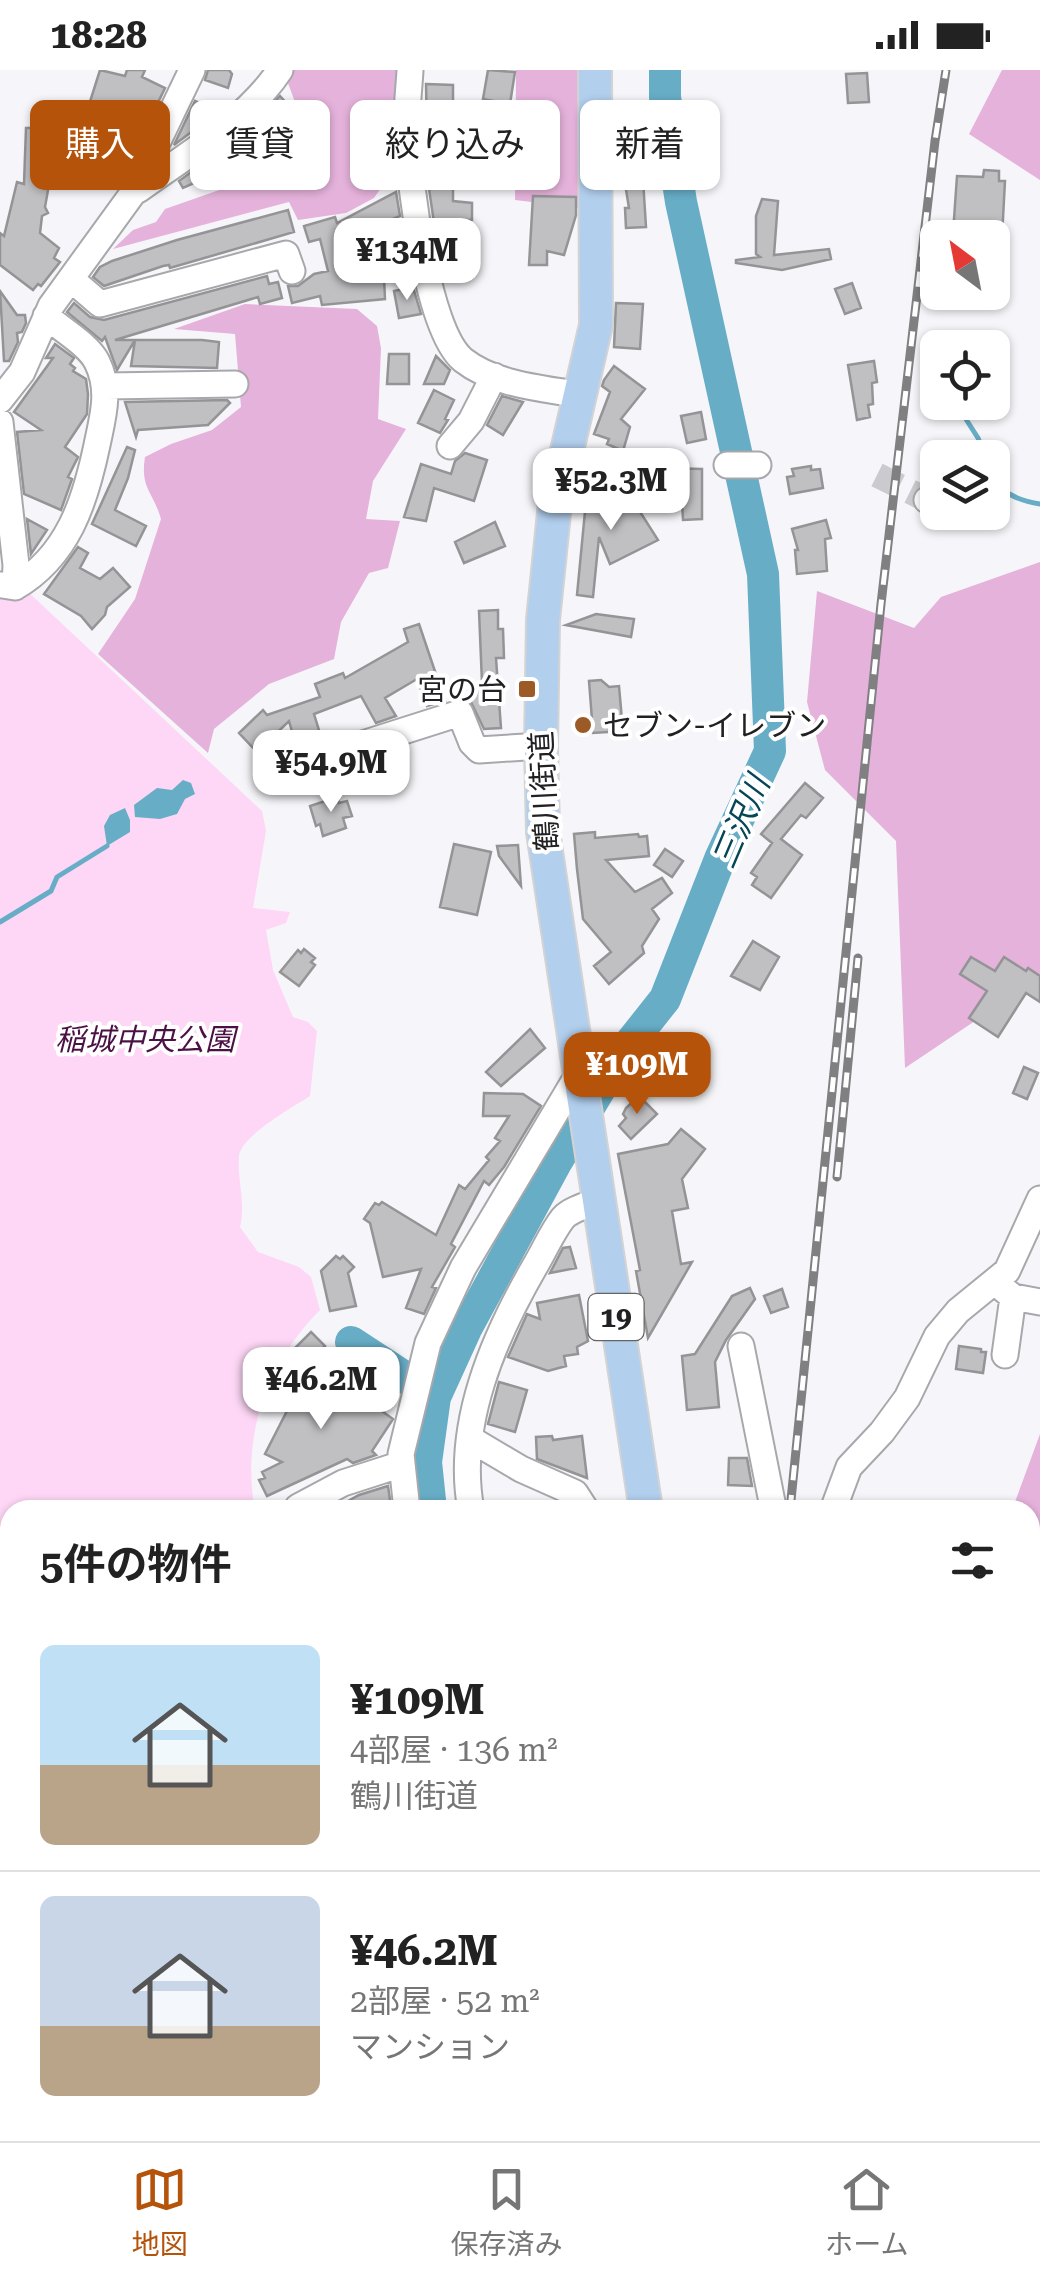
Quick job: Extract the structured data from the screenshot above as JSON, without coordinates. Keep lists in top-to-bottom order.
{
  "streets": {
    "main road": ["鶴川街道", "19"]
  },
  "water": ["三沢川"],
  "parks": ["稲城中央公園"],
  "places": {
    "transit": ["宮の台"],
    "other": ["セブン-イレブン"]
  },
  "north": "top left",
  "page": {
    "status": "18:28",
    "chip": [
      "購入",
      "賃貸",
      "絞り込み",
      "新着"
    ],
    "price": [
      "¥134M",
      "¥52.3M",
      "¥54.9M",
      "¥109M",
      "¥46.2M"
    ],
    "heading": "5件の物件",
    "list": [
      {
        "name": "¥109M",
        "note": "4部屋 · 136 m² · 鶴川街道"
      },
      {
        "name": "¥46.2M",
        "note": "2部屋 · 52 m² · マンション"
      }
    ],
    "tabs": ["地図", "保存済み", "ホーム"]
  }
}
